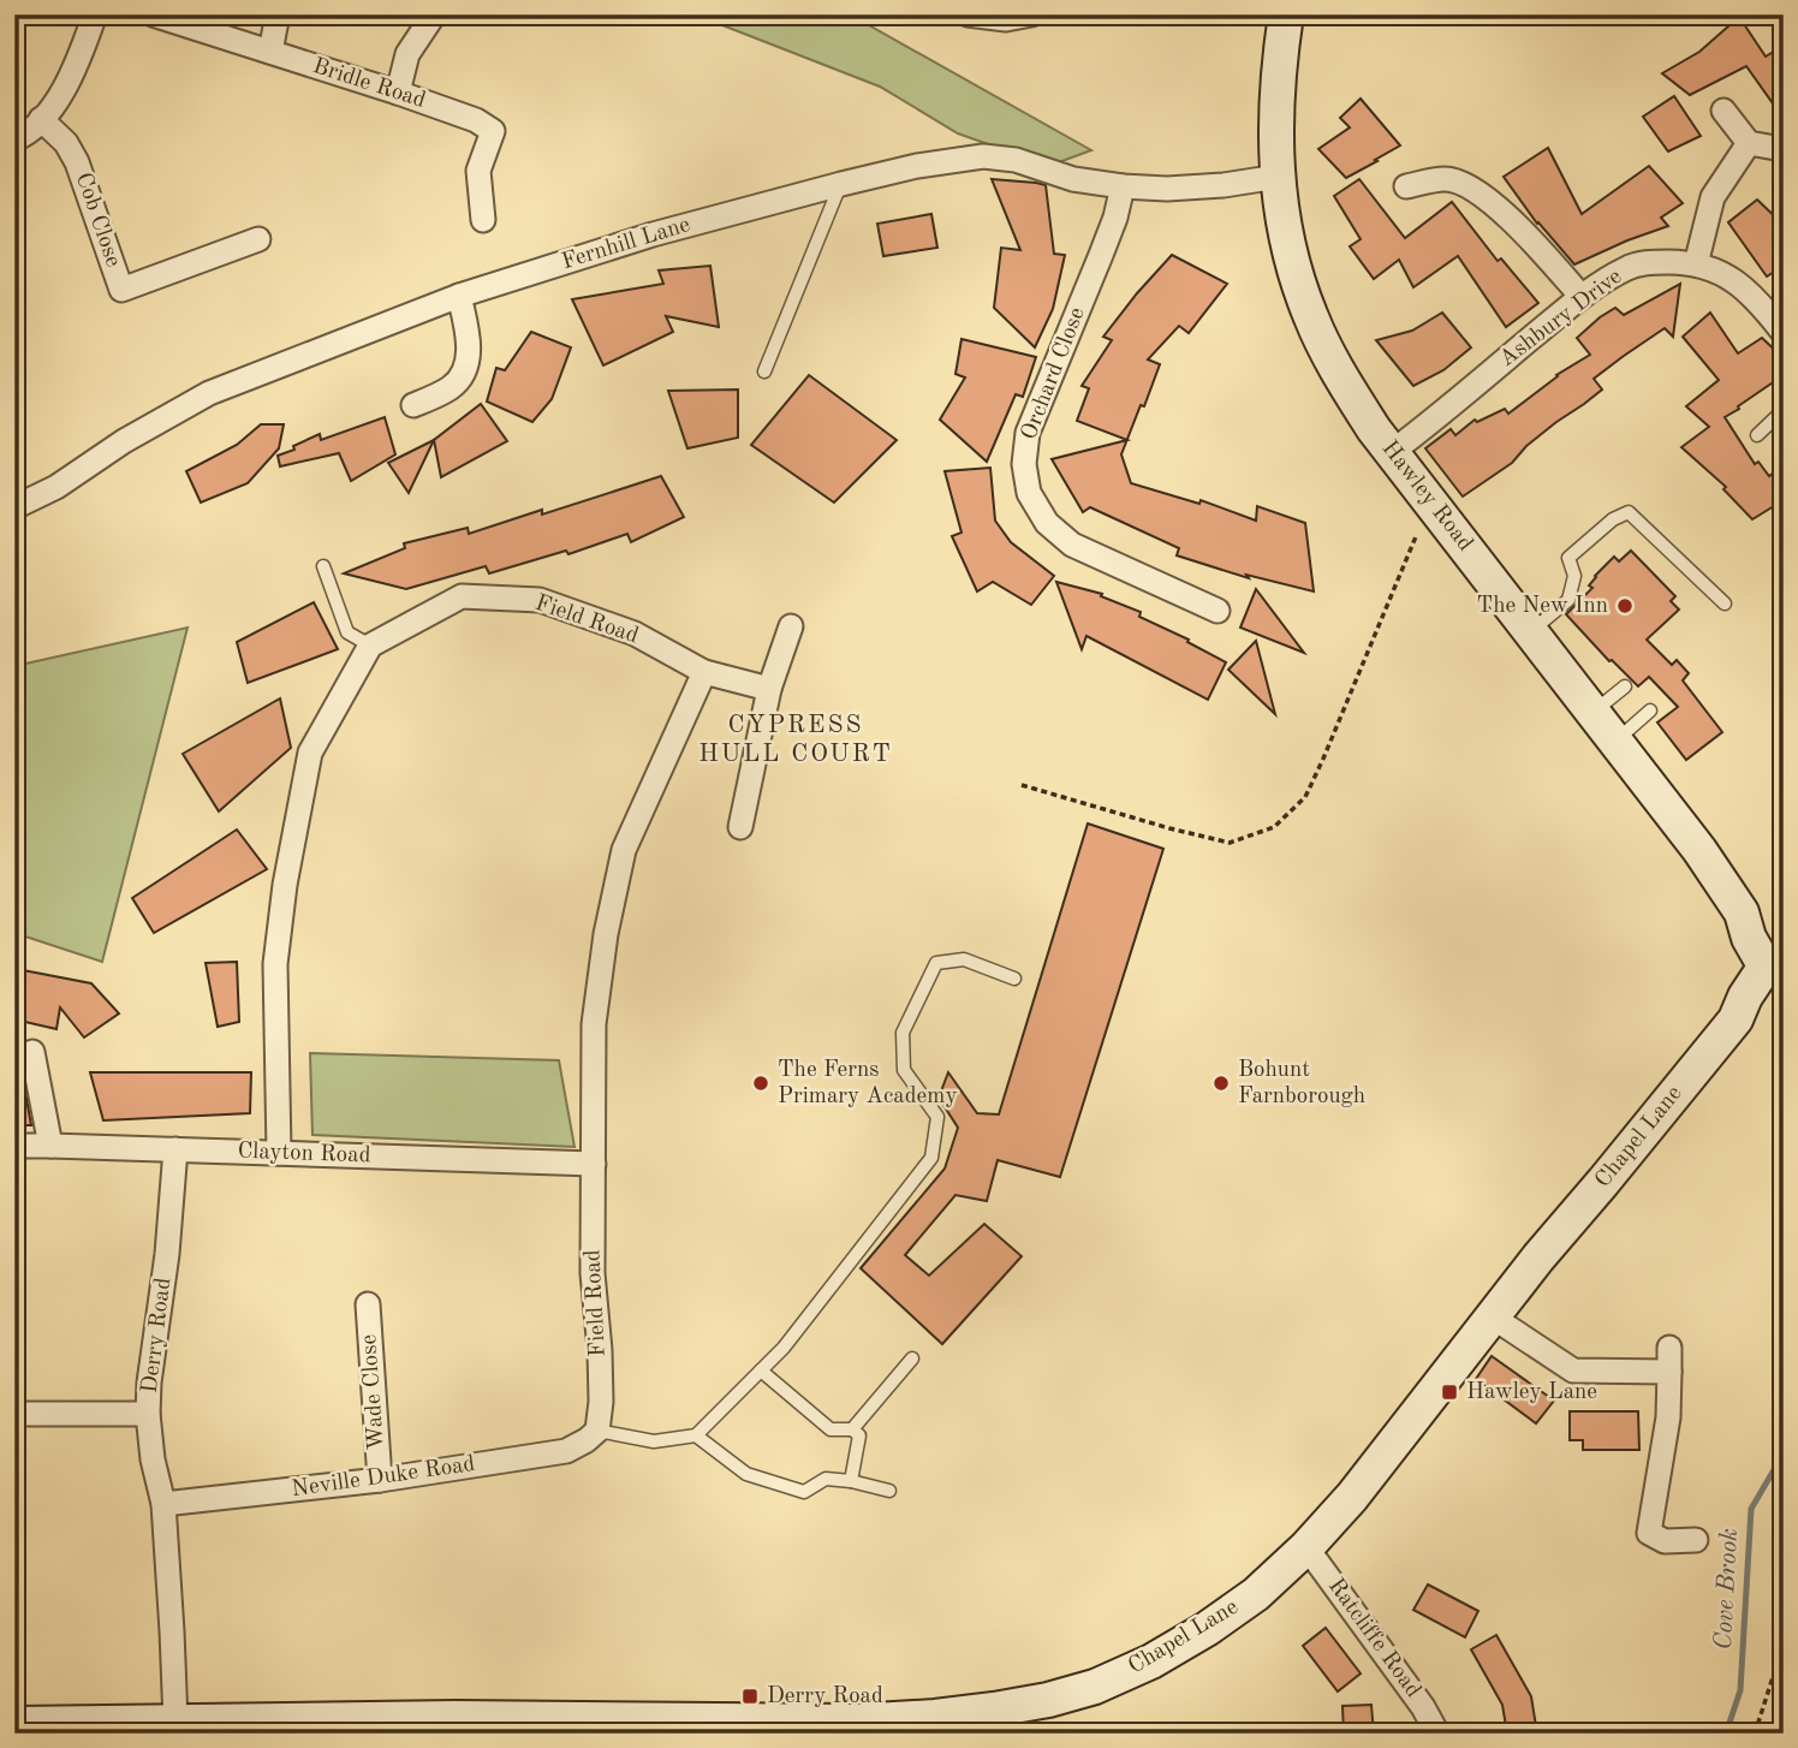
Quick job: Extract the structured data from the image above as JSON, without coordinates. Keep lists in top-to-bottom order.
{
  "streets": {
    "street": [
      "Bridle Road",
      "Cob Close",
      "Fernhill Lane",
      "Ashbury Drive",
      "Orchard Close",
      "Hawley Road",
      "Field Road",
      "Chapel Lane",
      "Clayton Road",
      "Derry Road",
      "Wade Close",
      "Neville Duke Road",
      "Ratcliffe Road"
    ]
  },
  "crossings": [
    ["Fernhill Lane", "Orchard Close"],
    ["Fernhill Lane", "Hawley Road"],
    ["Ashbury Drive", "Hawley Road"],
    ["Hawley Road", "Chapel Lane"],
    ["Field Road", "Clayton Road"],
    ["Field Road", "Neville Duke Road"],
    ["Chapel Lane", "Derry Road"],
    ["Chapel Lane", "Ratcliffe Road"],
    ["Clayton Road", "Derry Road"],
    ["Derry Road", "Neville Duke Road"],
    ["Wade Close", "Neville Duke Road"]
  ],
  "districts": ["CYPRESS HULL COURT"],
  "water": ["Cove Brook"],
  "places": {
    "other": ["The New Inn", "The Ferns Primary Academy", "Bohunt Farnborough"],
    "transit": ["Hawley Lane", "Derry Road"]
  }
}
